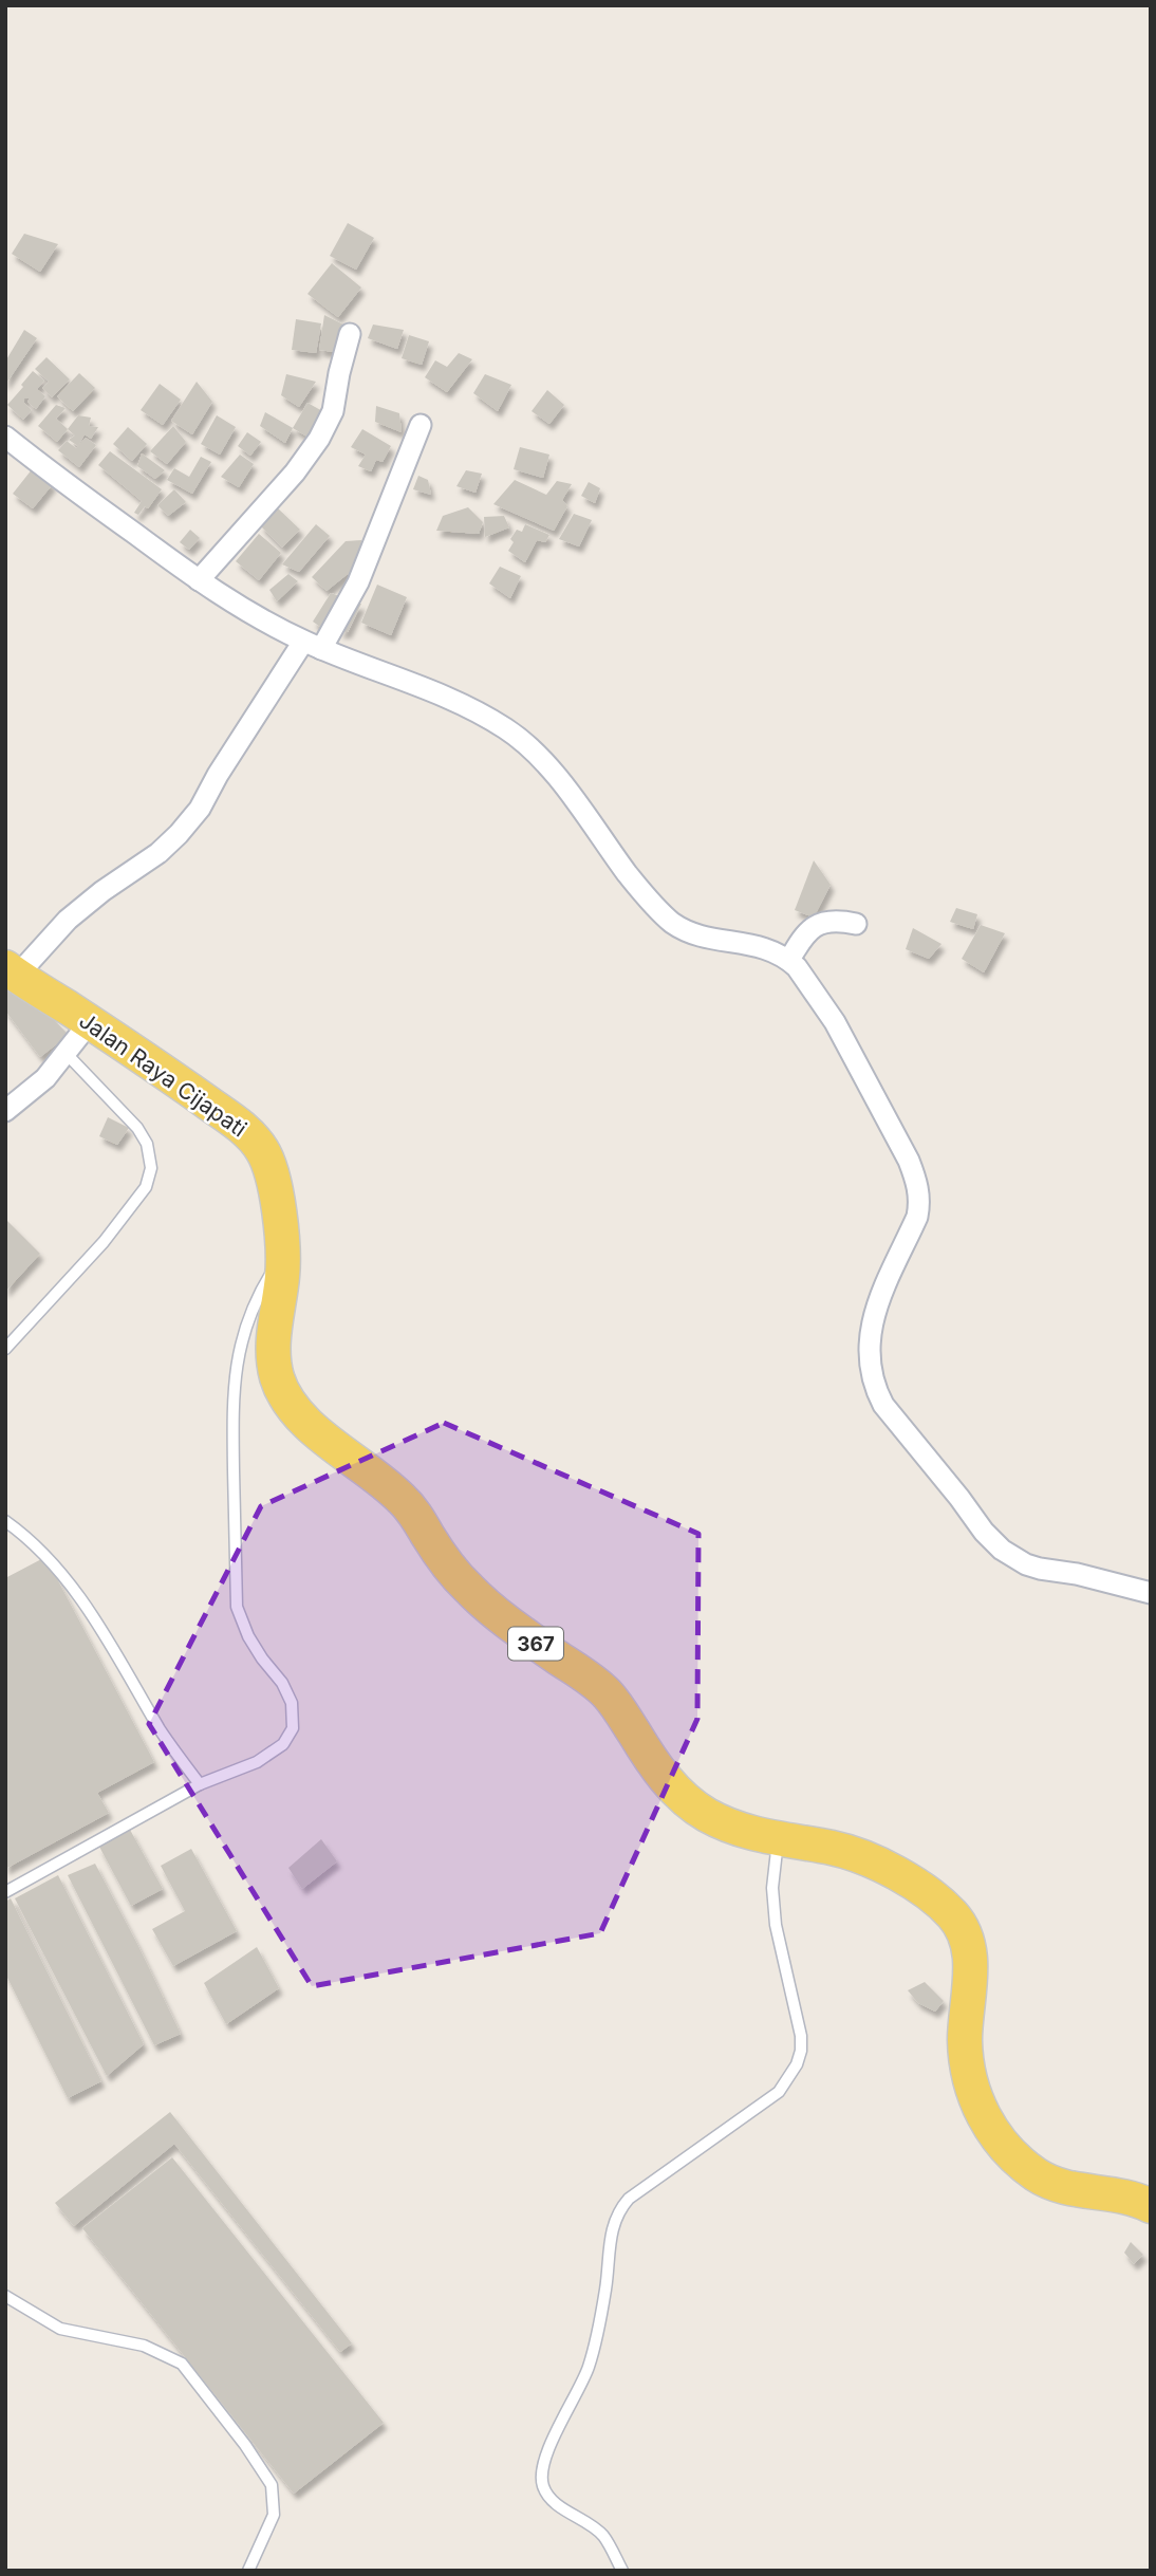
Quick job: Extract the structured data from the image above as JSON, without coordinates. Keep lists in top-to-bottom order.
{
  "streets": {
    "main road": ["Jalan Raya Cijapati", "367"]
  }
}
